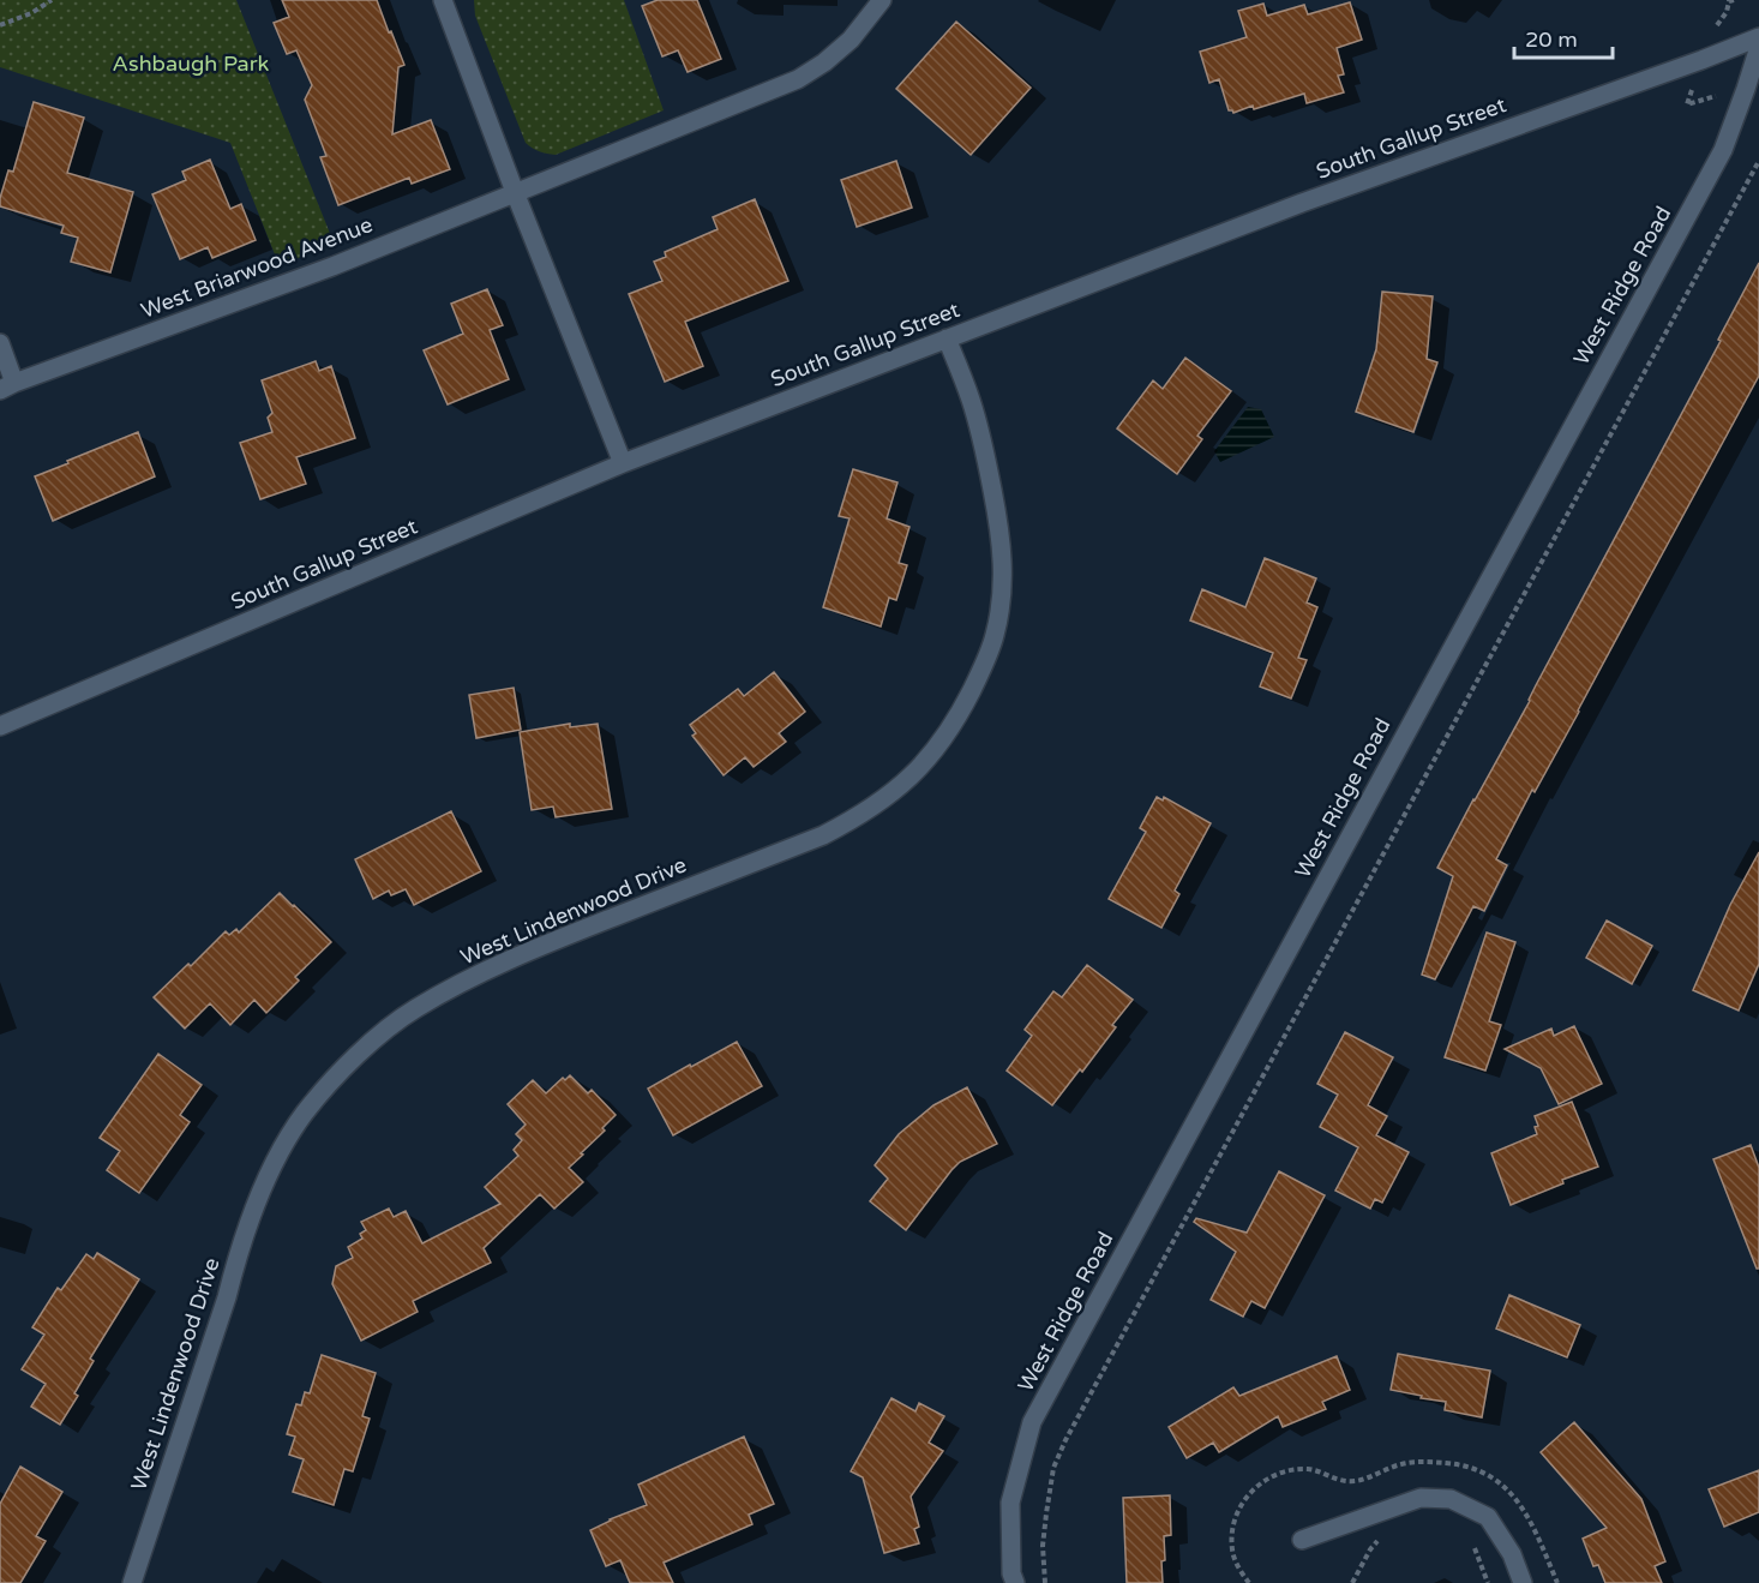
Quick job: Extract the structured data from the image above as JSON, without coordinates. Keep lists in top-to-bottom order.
{
  "streets": {
    "street": [
      "South Gallup Street",
      "West Briarwood Avenue",
      "West Ridge Road",
      "West Lindenwood Drive"
    ]
  },
  "crossings": [
    ["South Gallup Street", "West Lindenwood Drive"]
  ],
  "parks": ["Ashbaugh Park"],
  "scale_bar": "20 m"
}
